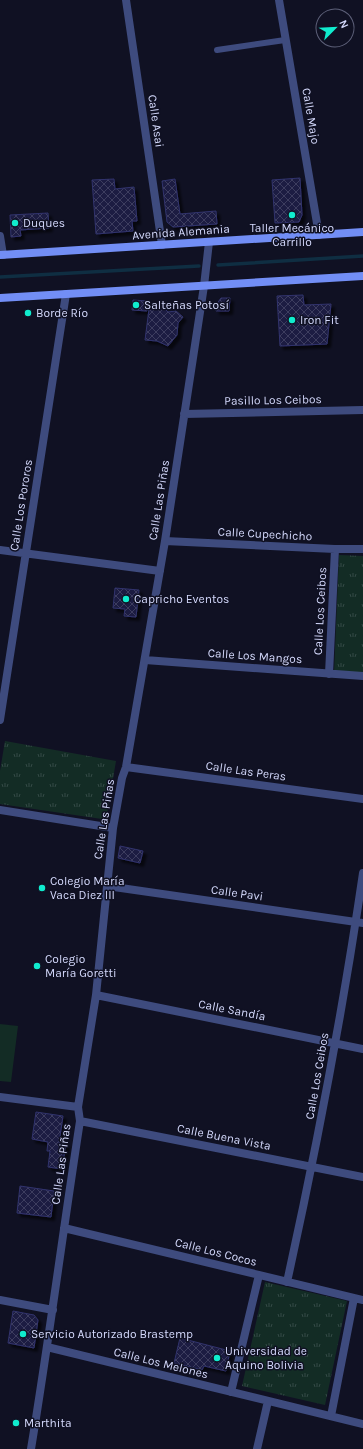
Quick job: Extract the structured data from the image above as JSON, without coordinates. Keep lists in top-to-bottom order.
{
  "streets": {
    "main road": ["Avenida Alemania"],
    "street": [
      "Calle Majo",
      "Calle Asai",
      "Pasillo Los Ceibos",
      "Calle Las Piñas",
      "Calle Los Pororos",
      "Calle Cupechicho",
      "Calle Los Ceibos",
      "Calle Los Mangos",
      "Calle Las Peras",
      "Calle Pavi",
      "Calle Sandía",
      "Calle Buena Vista",
      "Calle Los Cocos",
      "Calle Los Melones"
    ]
  },
  "crossings": [
    ["Calle Majo", "Avenida Alemania"],
    ["Calle Asai", "Avenida Alemania"],
    ["Avenida Alemania", "Calle Las Piñas"],
    ["Pasillo Los Ceibos", "Calle Las Piñas"],
    ["Calle Las Piñas", "Calle Cupechicho"],
    ["Calle Las Piñas", "Calle Los Mangos"],
    ["Calle Las Piñas", "Calle Las Peras"],
    ["Calle Las Piñas", "Calle Pavi"],
    ["Calle Las Piñas", "Calle Sandía"],
    ["Calle Las Piñas", "Calle Buena Vista"],
    ["Calle Las Piñas", "Calle Los Cocos"],
    ["Calle Las Piñas", "Calle Los Melones"],
    ["Calle Cupechicho", "Calle Los Ceibos"],
    ["Calle Los Ceibos", "Calle Los Mangos"],
    ["Calle Los Ceibos", "Calle Pavi"],
    ["Calle Los Ceibos", "Calle Sandía"],
    ["Calle Los Ceibos", "Calle Buena Vista"],
    ["Calle Los Ceibos", "Calle Los Cocos"]
  ],
  "places": [
    "Taller Mecánico Carrillo",
    "Duques",
    "Salteñas Potosí",
    "Borde Río",
    "Iron Fit",
    "Capricho Eventos",
    "Colegio María Vaca Diez III",
    "Colegio María Goretti",
    "Servicio Autorizado Brastemp",
    "Universidad de Aquino Bolivia",
    "Marthita"
  ],
  "north": "top right"
}
